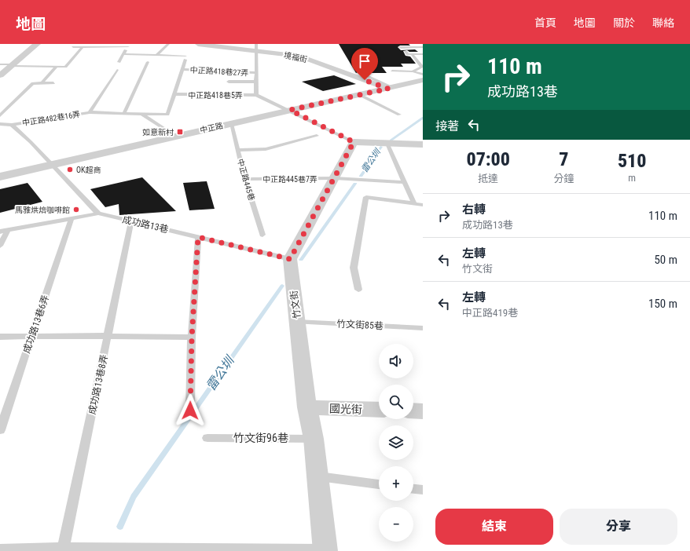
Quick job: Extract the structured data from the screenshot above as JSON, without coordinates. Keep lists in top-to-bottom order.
{
  "streets": {
    "street": [
      "境福街",
      "中正路",
      "竹文街",
      "國光街"
    ],
    "lane": [
      "中正路418巷27弄",
      "中正路418巷5弄",
      "中正路482巷16弄",
      "中正路445巷7弄",
      "中正路445巷",
      "成功路13巷",
      "成功路13巷6弄",
      "竹文街85巷",
      "成功路13巷8弄",
      "竹文街96巷"
    ]
  },
  "crossings": [
    ["境福街", "中正路"],
    ["中正路418巷27弄", "中正路418巷5弄"],
    ["中正路418巷5弄", "中正路482巷16弄"],
    ["中正路", "中正路445巷"],
    ["中正路445巷7弄", "中正路445巷"],
    ["成功路13巷", "竹文街"],
    ["成功路13巷", "成功路13巷6弄"],
    ["成功路13巷", "成功路13巷8弄"],
    ["竹文街", "竹文街85巷"],
    ["竹文街", "國光街"],
    ["竹文街", "竹文街96巷"]
  ],
  "water": ["雷公圳"],
  "places": {
    "transit": ["如意新村"],
    "other": ["OK超商", "馬雅烘焙咖啡館"]
  },
  "page": {
    "header": "地圖",
    "nav": [
      "首頁",
      "地圖",
      "關於",
      "聯絡"
    ],
    "turn": ["110 m", "成功路13巷"],
    "then": "接著",
    "eta": [
      "07:00",
      "抵達",
      "7",
      "分鐘",
      "510",
      "m"
    ],
    "list": [
      {
        "name": "右轉",
        "note": "成功路13巷",
        "value": "110 m"
      },
      {
        "name": "左轉",
        "note": "竹文街",
        "value": "50 m"
      },
      {
        "name": "左轉",
        "note": "中正路419巷",
        "value": "150 m"
      }
    ],
    "map_buttons": ["+", "−"],
    "buttons": ["結束", "分享"]
  }
}
